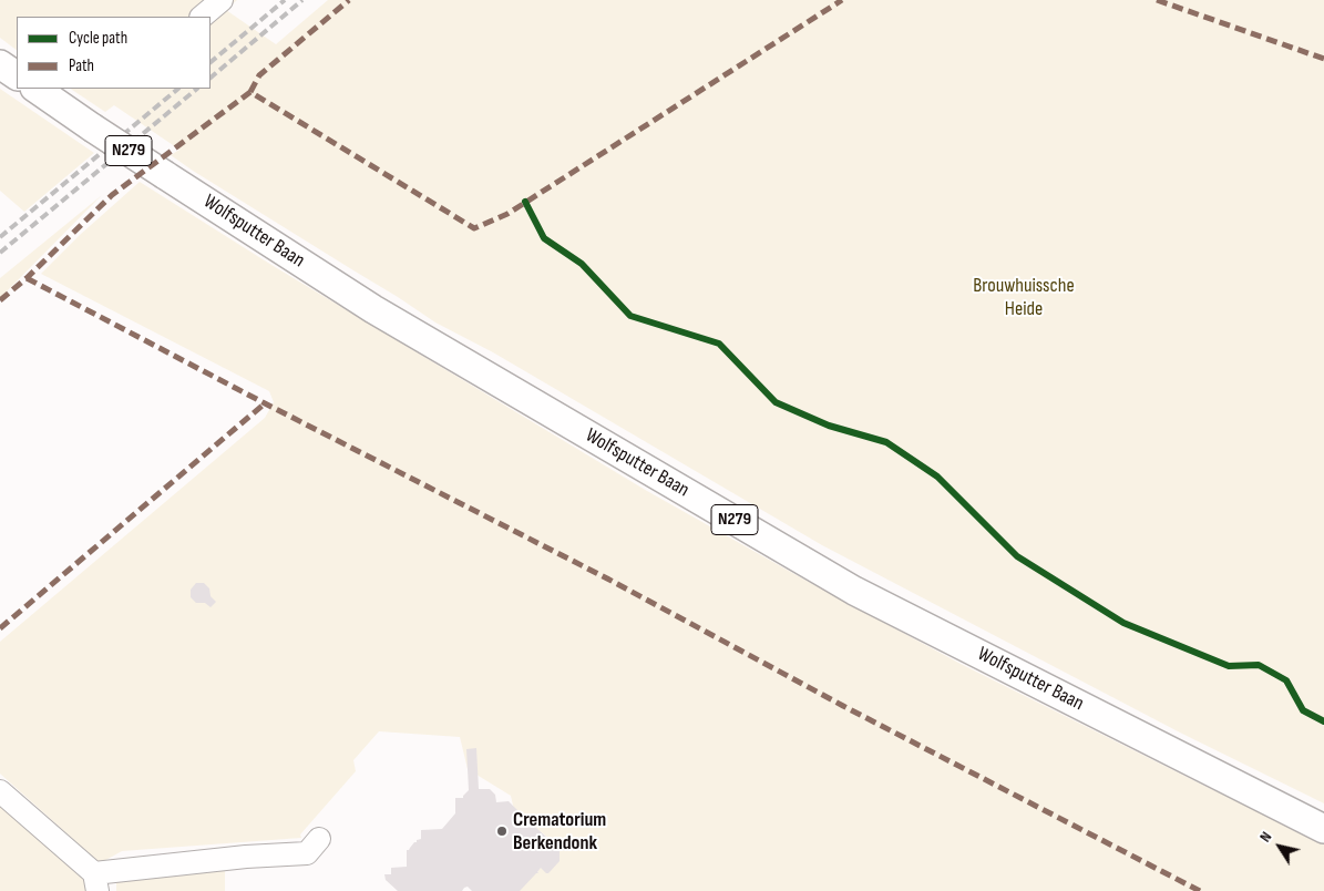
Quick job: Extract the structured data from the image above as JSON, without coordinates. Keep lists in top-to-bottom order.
{
  "streets": {
    "main road": ["N279", "Wolfsputter Baan"]
  },
  "parks": ["Brouwhuissche Heide"],
  "places": ["Crematorium Berkendonk"],
  "legend": ["Cycle path", "Path"],
  "north": "top left"
}
